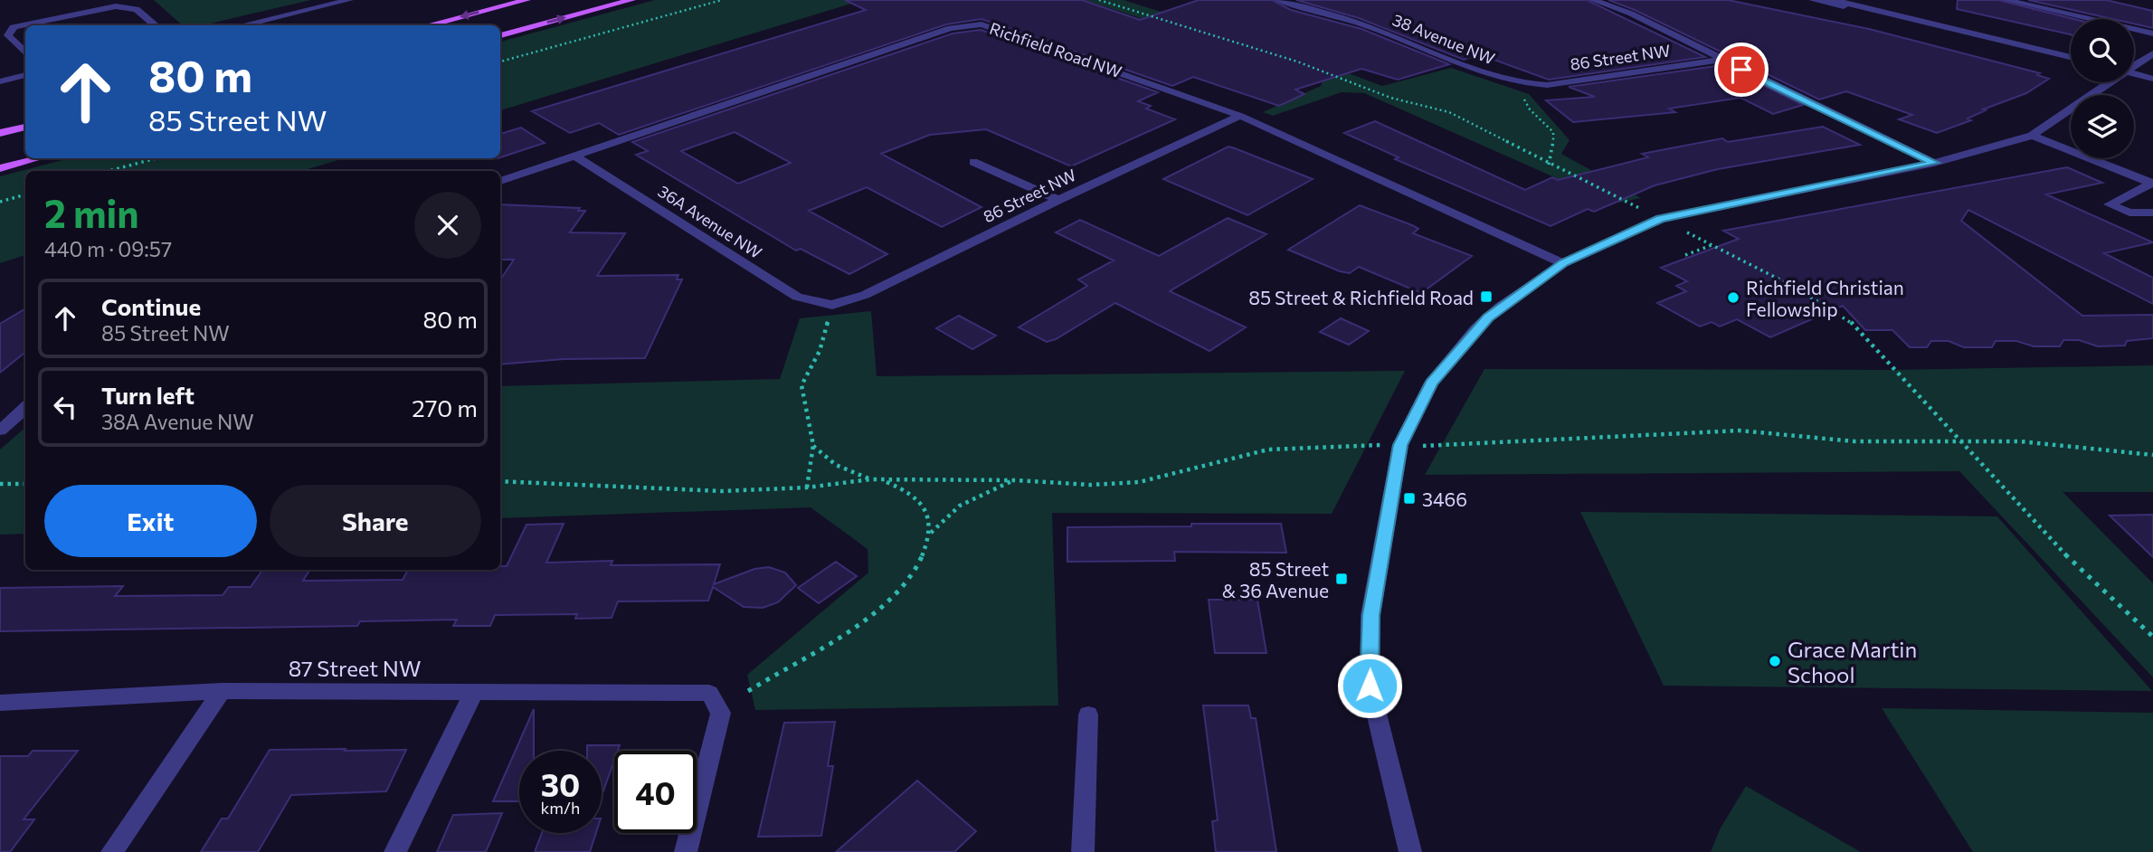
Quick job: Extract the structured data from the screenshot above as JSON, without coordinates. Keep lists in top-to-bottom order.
{
  "streets": {
    "street": [
      "38 Avenue NW",
      "Richfield Road NW",
      "86 Street NW",
      "36A Avenue NW",
      "87 Street NW"
    ]
  },
  "crossings": [
    ["38 Avenue NW", "86 Street NW"],
    ["Richfield Road NW", "86 Street NW"],
    ["Richfield Road NW", "36A Avenue NW"],
    ["86 Street NW", "36A Avenue NW"]
  ],
  "places": {
    "transit": ["85 Street & Richfield Road", "3466", "85 Street & 36 Avenue"],
    "other": ["Richfield Christian Fellowship", "Grace Martin School"]
  },
  "page": {
    "turn": ["80 m", "85 Street NW"],
    "heading": ["2 min", "440 m · 09:57"],
    "list": [
      {
        "name": "Continue",
        "note": "85 Street NW",
        "value": "80 m"
      },
      {
        "name": "Turn left",
        "note": "38A Avenue NW",
        "value": "270 m"
      }
    ],
    "buttons": ["Exit", "Share"],
    "speed": "30 km/h",
    "limit": "40"
  }
}
